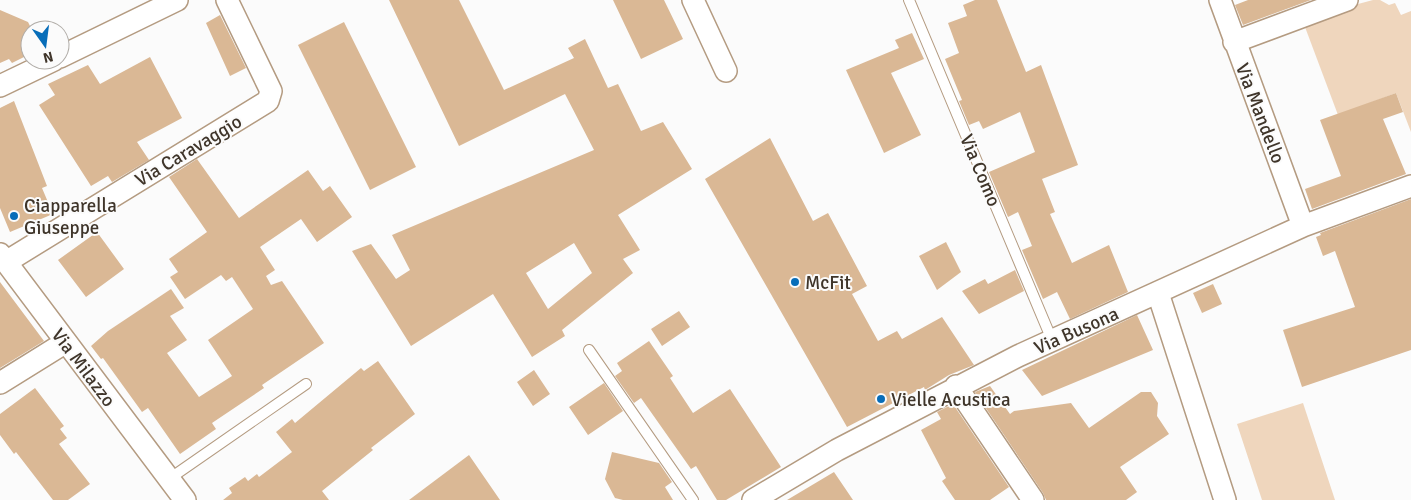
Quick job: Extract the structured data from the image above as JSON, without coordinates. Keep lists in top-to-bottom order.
{
  "streets": {
    "street": [
      "Via Mandello",
      "Via Caravaggio",
      "Via Busona",
      "Via Milazzo"
    ],
    "lane": ["Via Como"]
  },
  "crossings": [
    ["Via Mandello", "Via Busona"],
    ["Via Caravaggio", "Via Milazzo"],
    ["Via Como", "Via Busona"]
  ],
  "places": ["Ciapparella Giuseppe", "McFit", "Vielle Acustica"],
  "north": "bottom"
}
